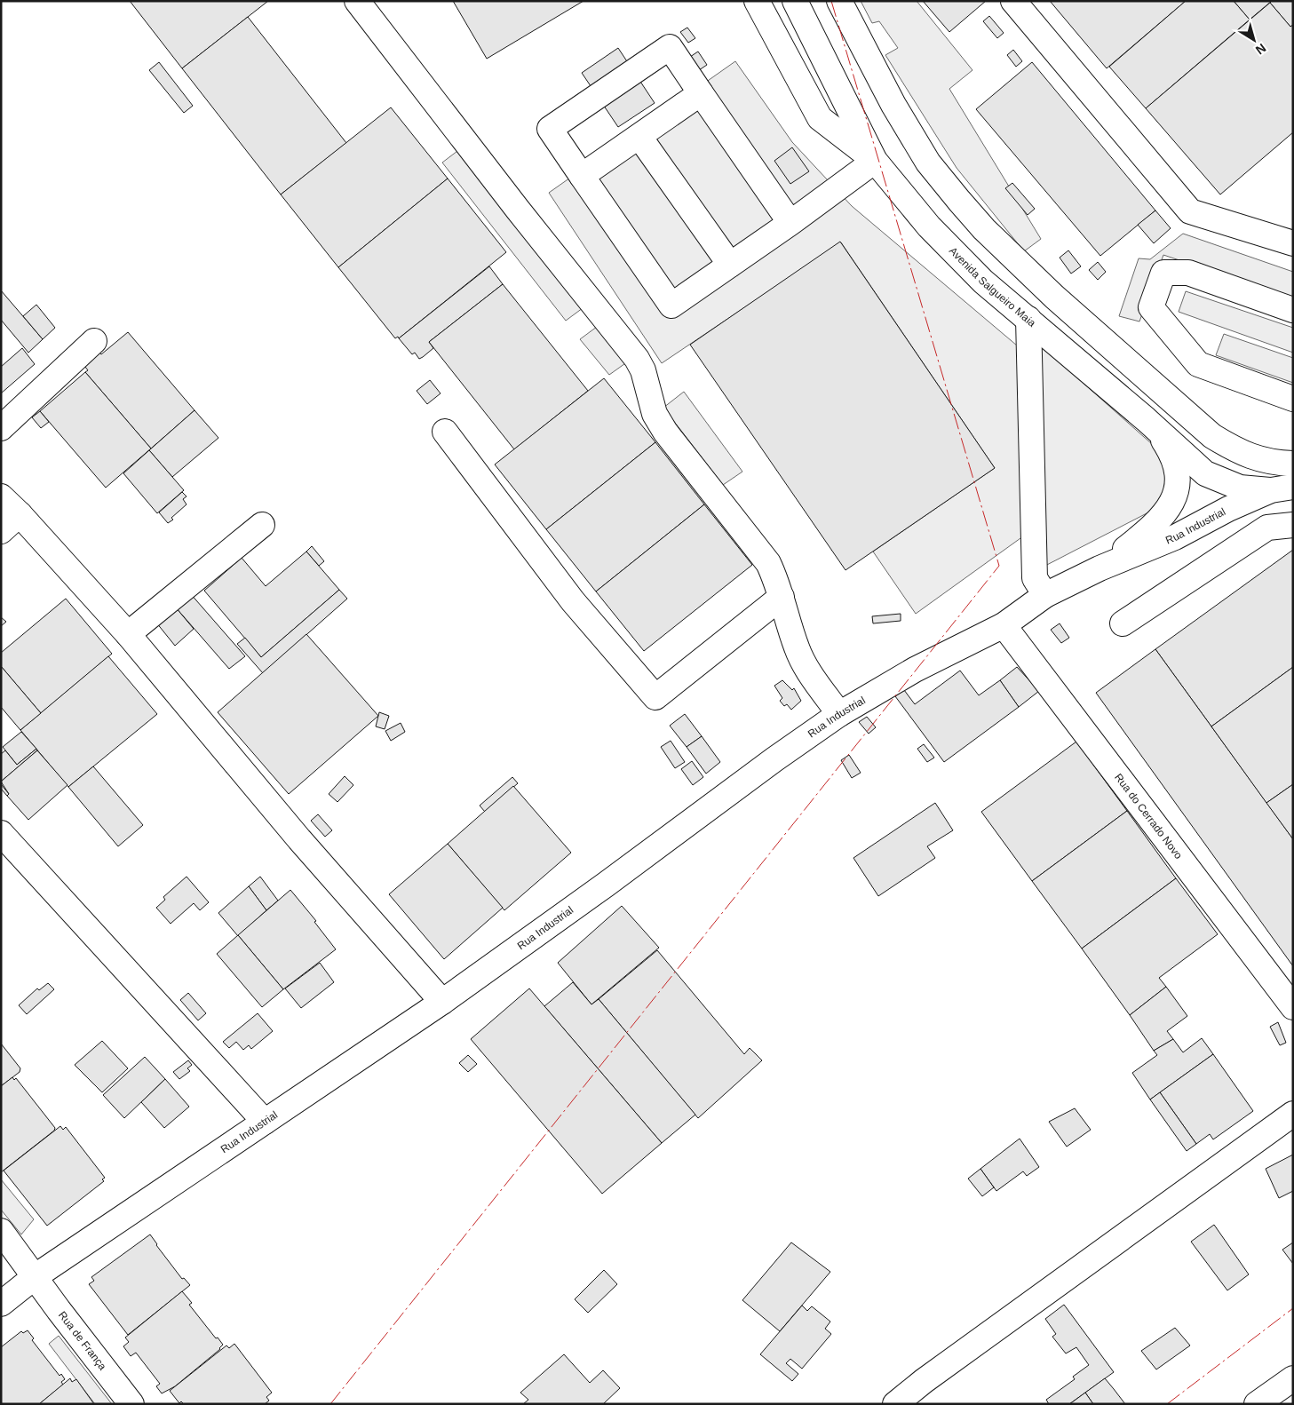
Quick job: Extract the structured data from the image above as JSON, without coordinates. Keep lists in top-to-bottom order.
{
  "streets": {
    "street": [
      "Avenida Salgueiro Maia",
      "Rua Industrial",
      "Rua do Cerrado Novo",
      "Rua de França"
    ]
  },
  "crossings": [
    ["Avenida Salgueiro Maia", "Rua Industrial"],
    ["Rua Industrial", "Rua do Cerrado Novo"],
    ["Rua Industrial", "Rua de França"]
  ],
  "north": "bottom right"
}
